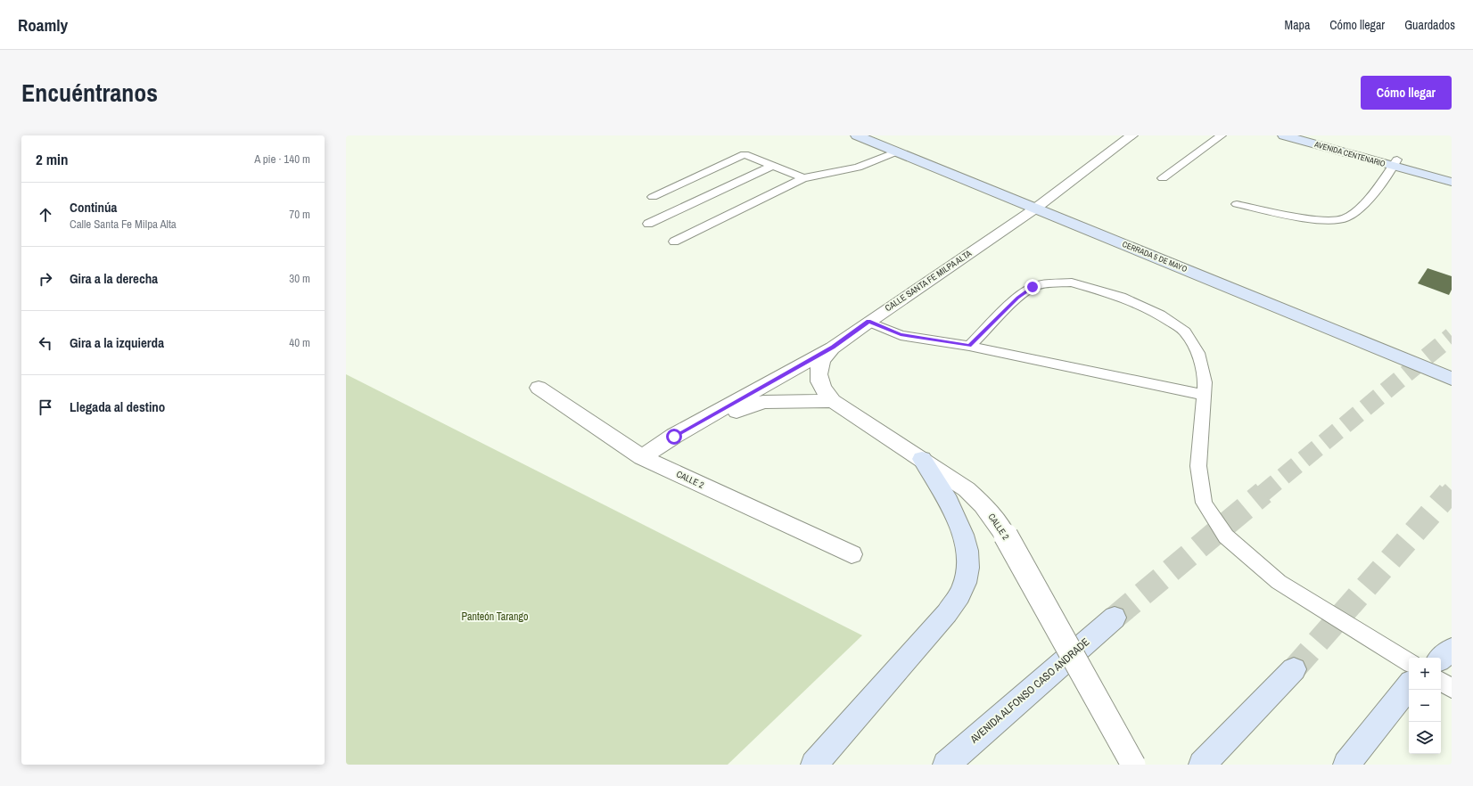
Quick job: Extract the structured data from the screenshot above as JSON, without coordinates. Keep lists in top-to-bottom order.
{
  "streets": {
    "main road": ["AVENIDA CENTENARIO", "CERRADA 5 DE MAYO", "AVENIDA ALFONSO CASO ANDRADE"],
    "street": ["CALLE SANTA FE MILPA ALTA", "CALLE 2"]
  },
  "crossings": [
    ["CERRADA 5 DE MAYO", "CALLE SANTA FE MILPA ALTA"],
    ["CALLE SANTA FE MILPA ALTA", "CALLE 2"]
  ],
  "parks": ["Panteón Tarango"],
  "page": {
    "header": "Roamly",
    "nav": ["Mapa", "Cómo llegar", "Guardados"],
    "title": "Encuéntranos",
    "buttons": "Cómo llegar",
    "heading": ["2 min", "A pie · 140 m"],
    "list": [
      ["Continúa", "Calle Santa Fe Milpa Alta", "70 m"],
      ["Gira a la derecha", "30 m"],
      ["Gira a la izquierda", "40 m"],
      "Llegada al destino"
    ],
    "map_buttons": ["+", "−"]
  }
}
